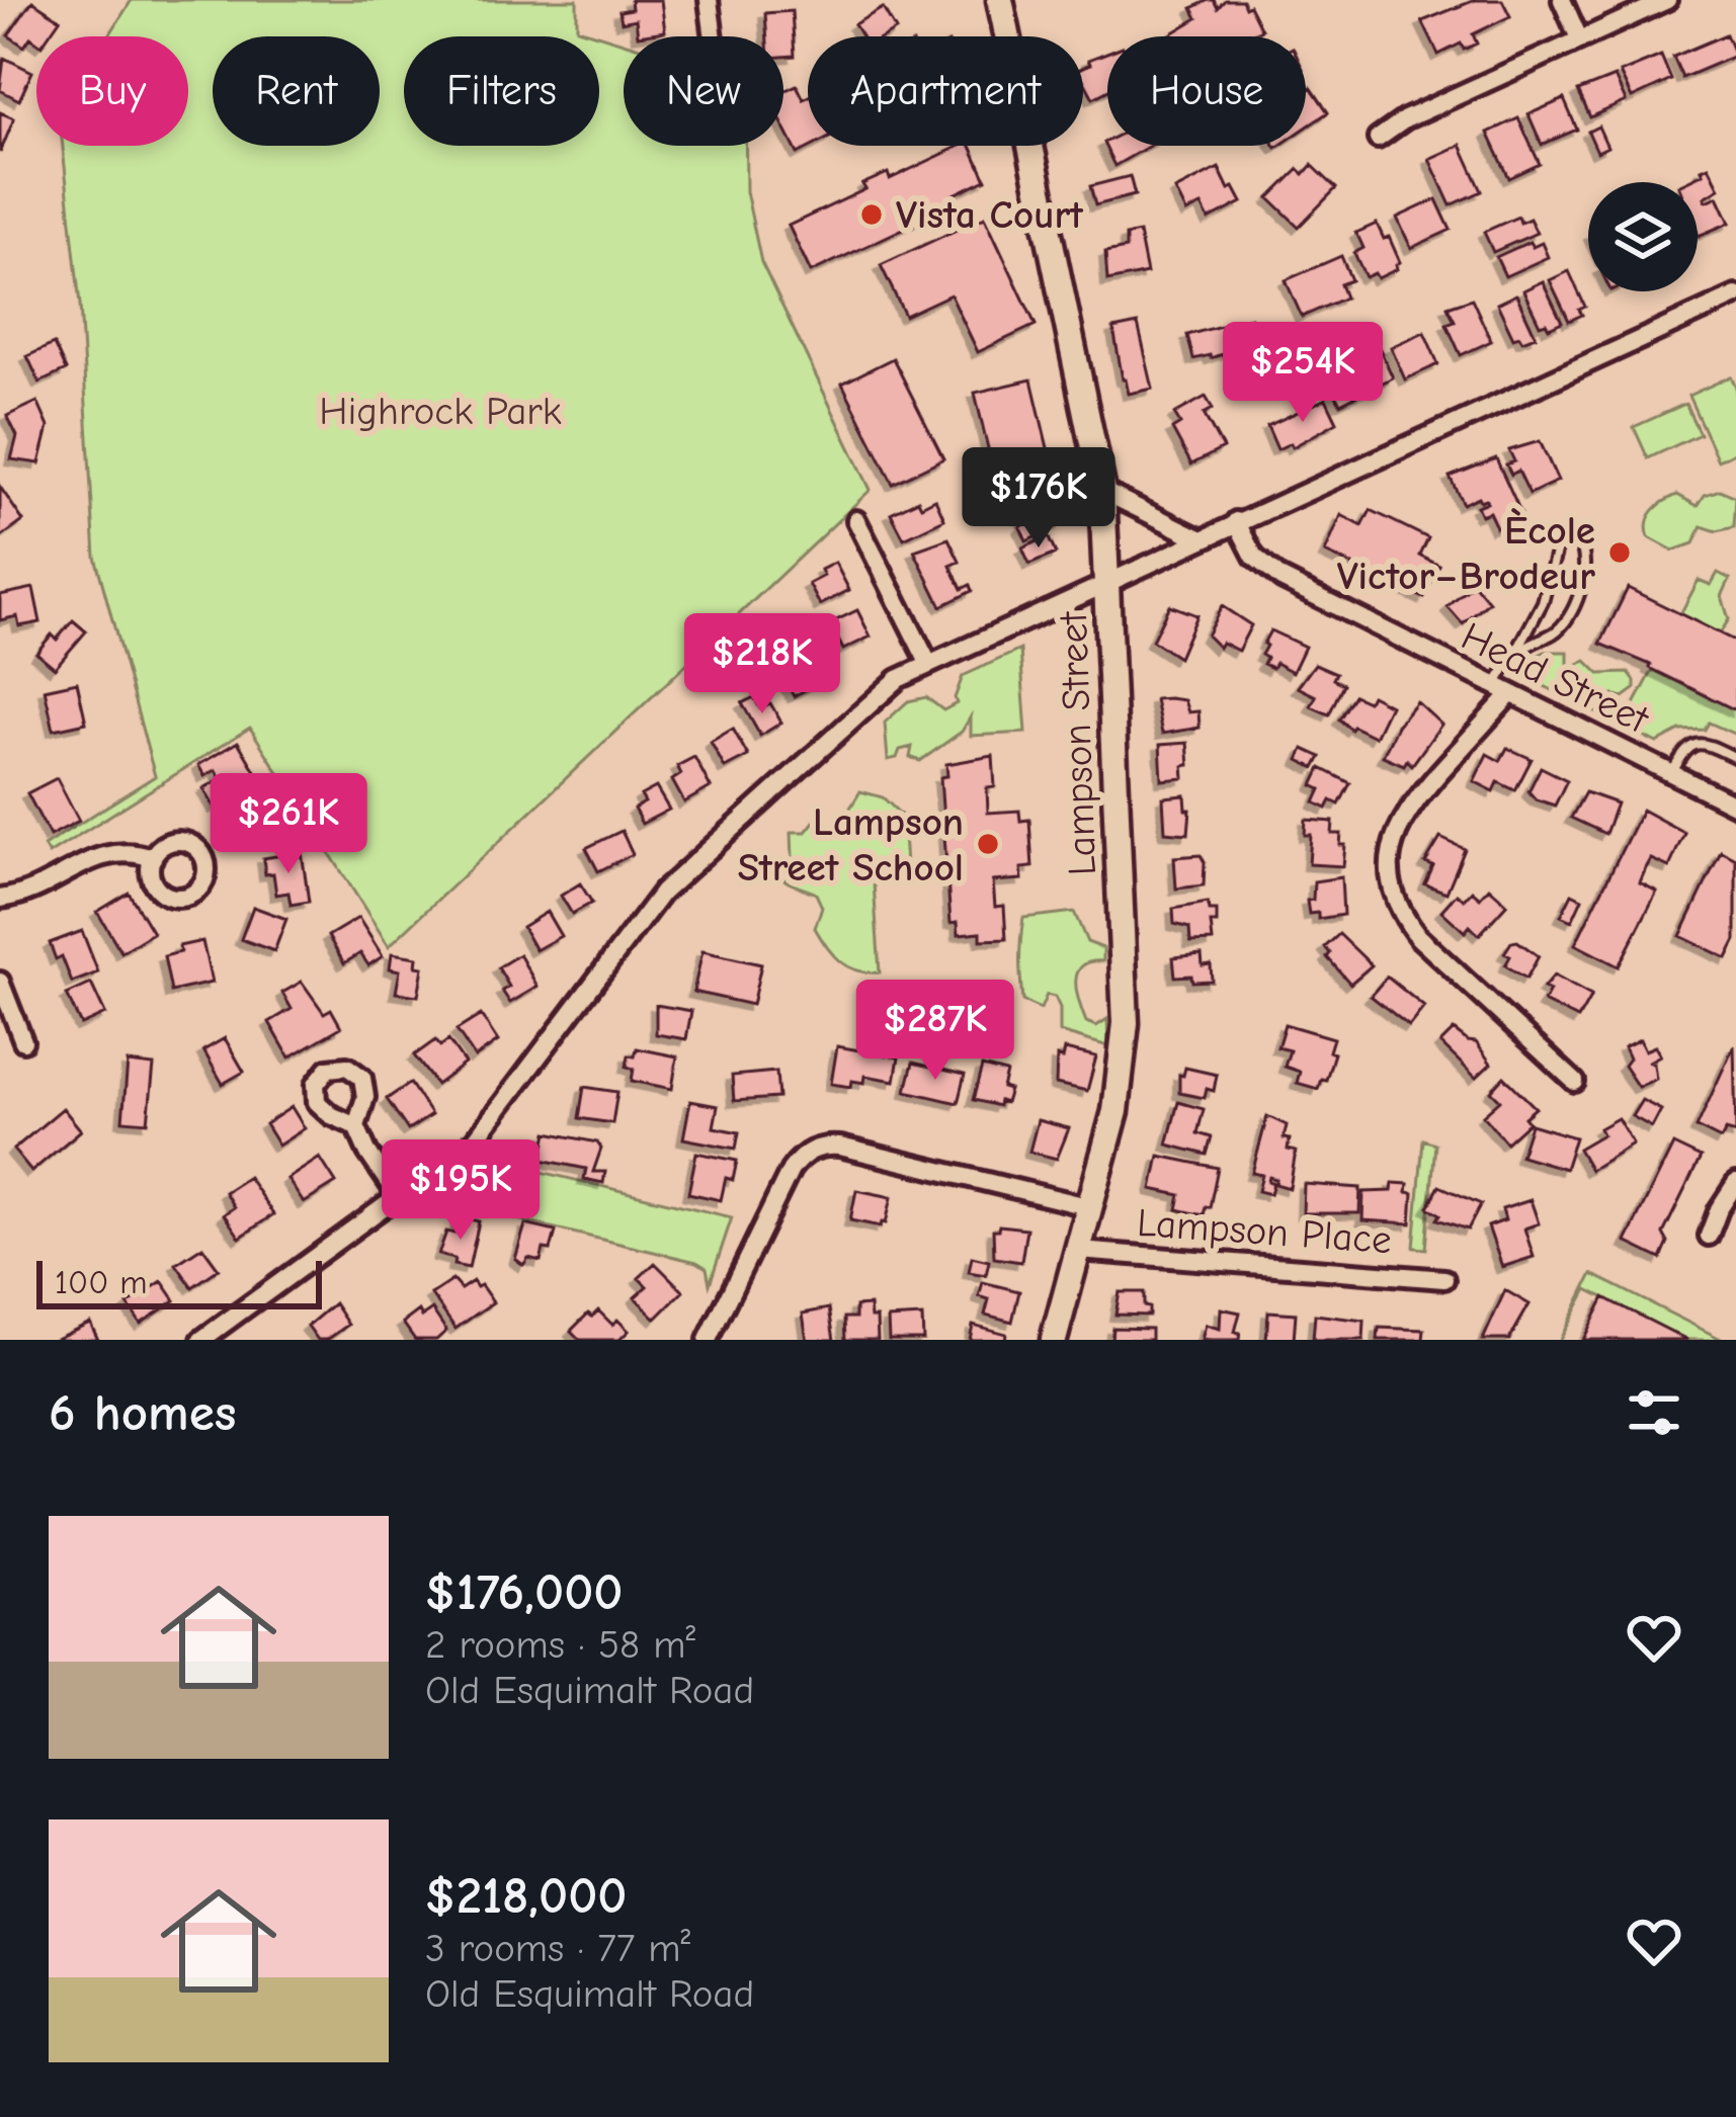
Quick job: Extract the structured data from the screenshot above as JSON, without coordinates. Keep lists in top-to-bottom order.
{
  "streets": {
    "main road": ["Lampson Street"],
    "street": ["Head Street", "Lampson Place"]
  },
  "crossings": [
    ["Lampson Street", "Lampson Place"]
  ],
  "parks": ["Highrock Park"],
  "places": ["Vista Court", "Ècole Victor–Brodeur", "Lampson Street School"],
  "scale_bar": "100 m",
  "page": {
    "chip": [
      "Buy",
      "Rent",
      "Filters",
      "New",
      "Apartment",
      "House"
    ],
    "price": [
      "$254K",
      "$176K",
      "$218K",
      "$261K",
      "$287K",
      "$195K"
    ],
    "scale": "100 m",
    "heading": "6 homes",
    "list": [
      {
        "name": "$176,000",
        "note": "2 rooms · 58 m² · Old Esquimalt Road"
      },
      {
        "name": "$218,000",
        "note": "3 rooms · 77 m² · Old Esquimalt Road"
      }
    ]
  }
}
